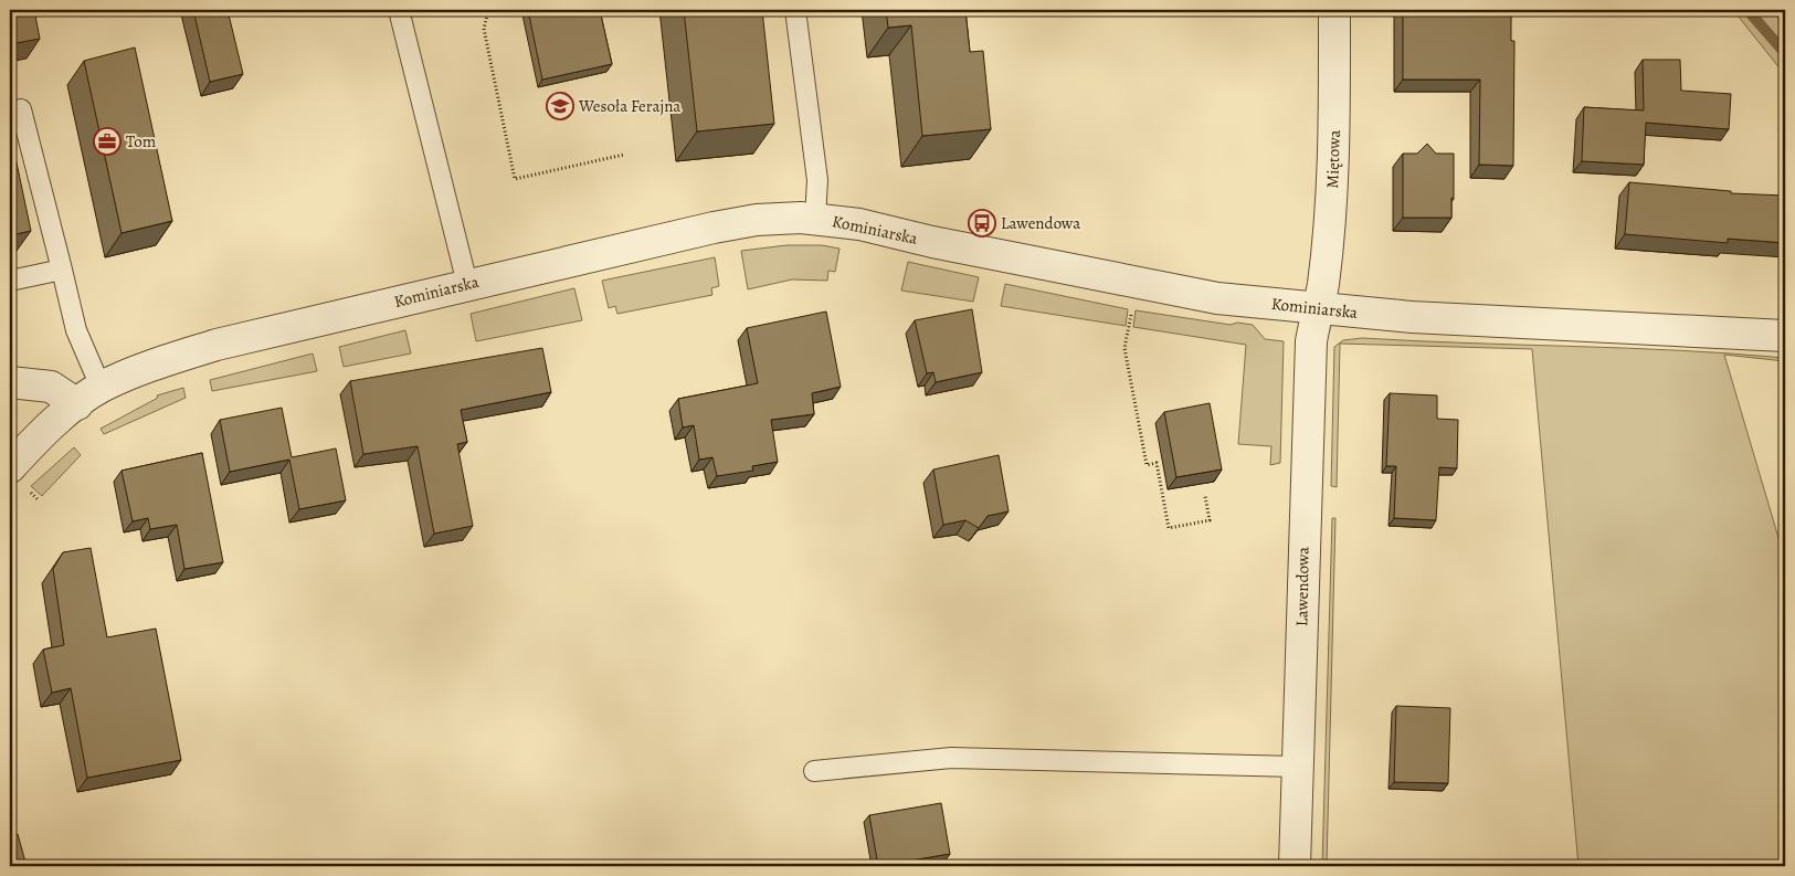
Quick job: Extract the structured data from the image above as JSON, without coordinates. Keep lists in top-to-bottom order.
{
  "streets": {
    "street": ["Miętowa", "Kominiarska", "Lawendowa"]
  },
  "crossings": [
    ["Miętowa", "Kominiarska"],
    ["Miętowa", "Lawendowa"],
    ["Kominiarska", "Lawendowa"]
  ],
  "places": {
    "school or university": ["Wesoła Ferajna"],
    "office": ["Tom"],
    "bus stop": ["Lawendowa"]
  }
}
